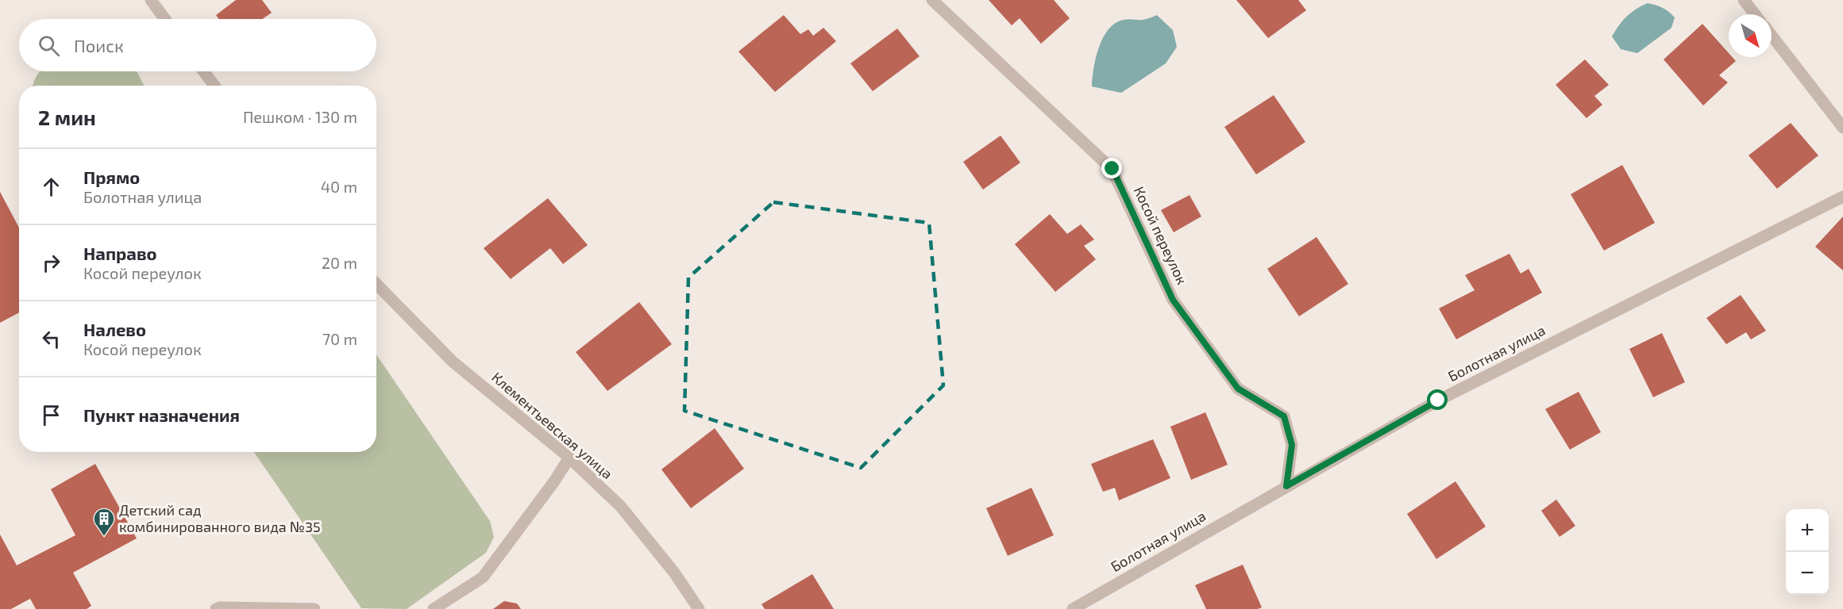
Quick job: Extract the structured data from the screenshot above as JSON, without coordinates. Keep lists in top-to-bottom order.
{
  "streets": {
    "street": ["Косой переулок", "Болотная улица", "Клементьевская улица"]
  },
  "crossings": [
    ["Косой переулок", "Болотная улица"]
  ],
  "places": {
    "building": ["Детский сад комбинированного вида №35"]
  },
  "north": "bottom right",
  "page": {
    "search": "Поиск",
    "heading": ["2 мин", "Пешком · 130 m"],
    "list": [
      ["Прямо", "Болотная улица", "40 m"],
      ["Направо", "Косой переулок", "20 m"],
      ["Налево", "Косой переулок", "70 m"],
      "Пункт назначения"
    ],
    "map_buttons": ["+", "−"]
  }
}
